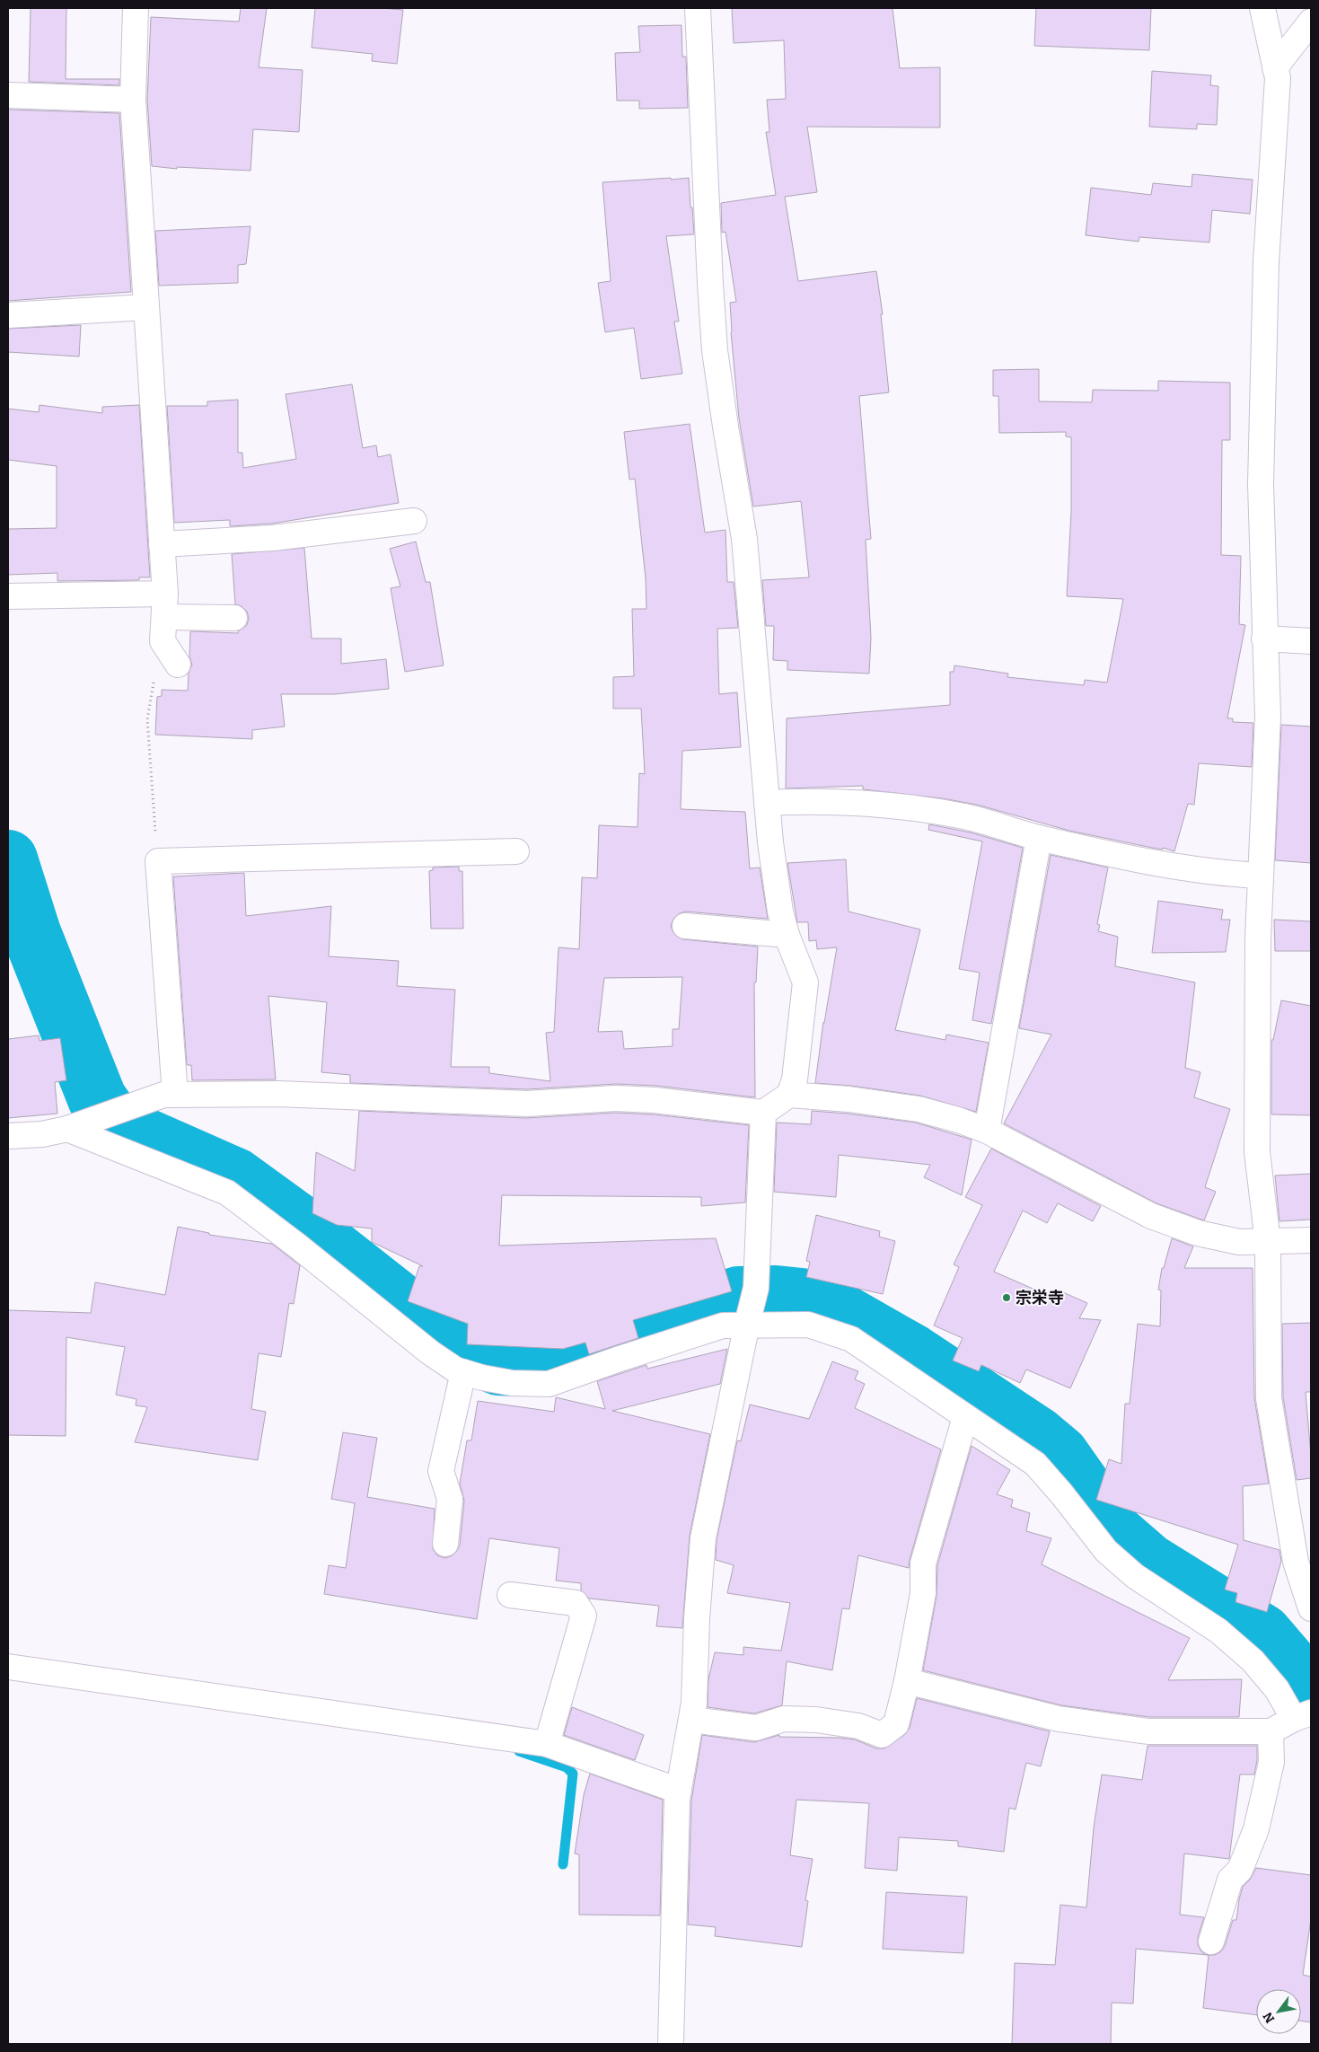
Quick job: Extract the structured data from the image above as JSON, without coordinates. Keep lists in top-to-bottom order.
{
  "places": ["宗栄寺"],
  "north": "bottom left"
}
